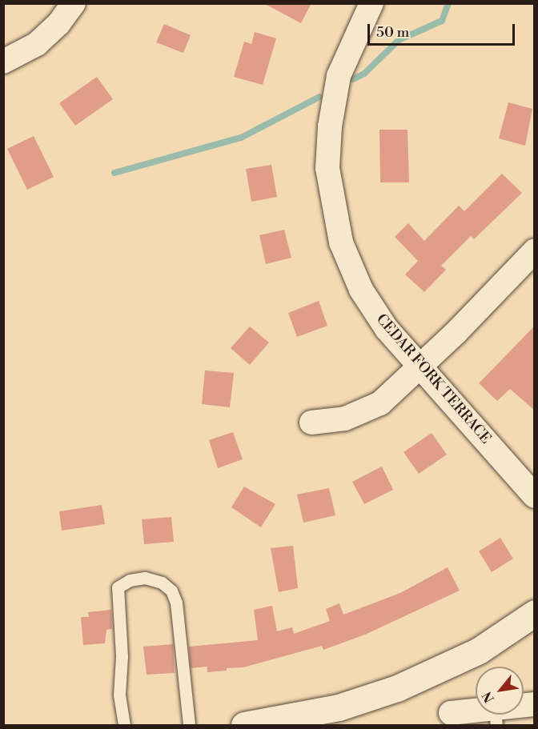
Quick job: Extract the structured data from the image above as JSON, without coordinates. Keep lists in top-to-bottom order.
{
  "streets": {
    "street": ["CEDAR FORK TERRACE"]
  },
  "scale_bar": "50 m",
  "north": "bottom left"
}
